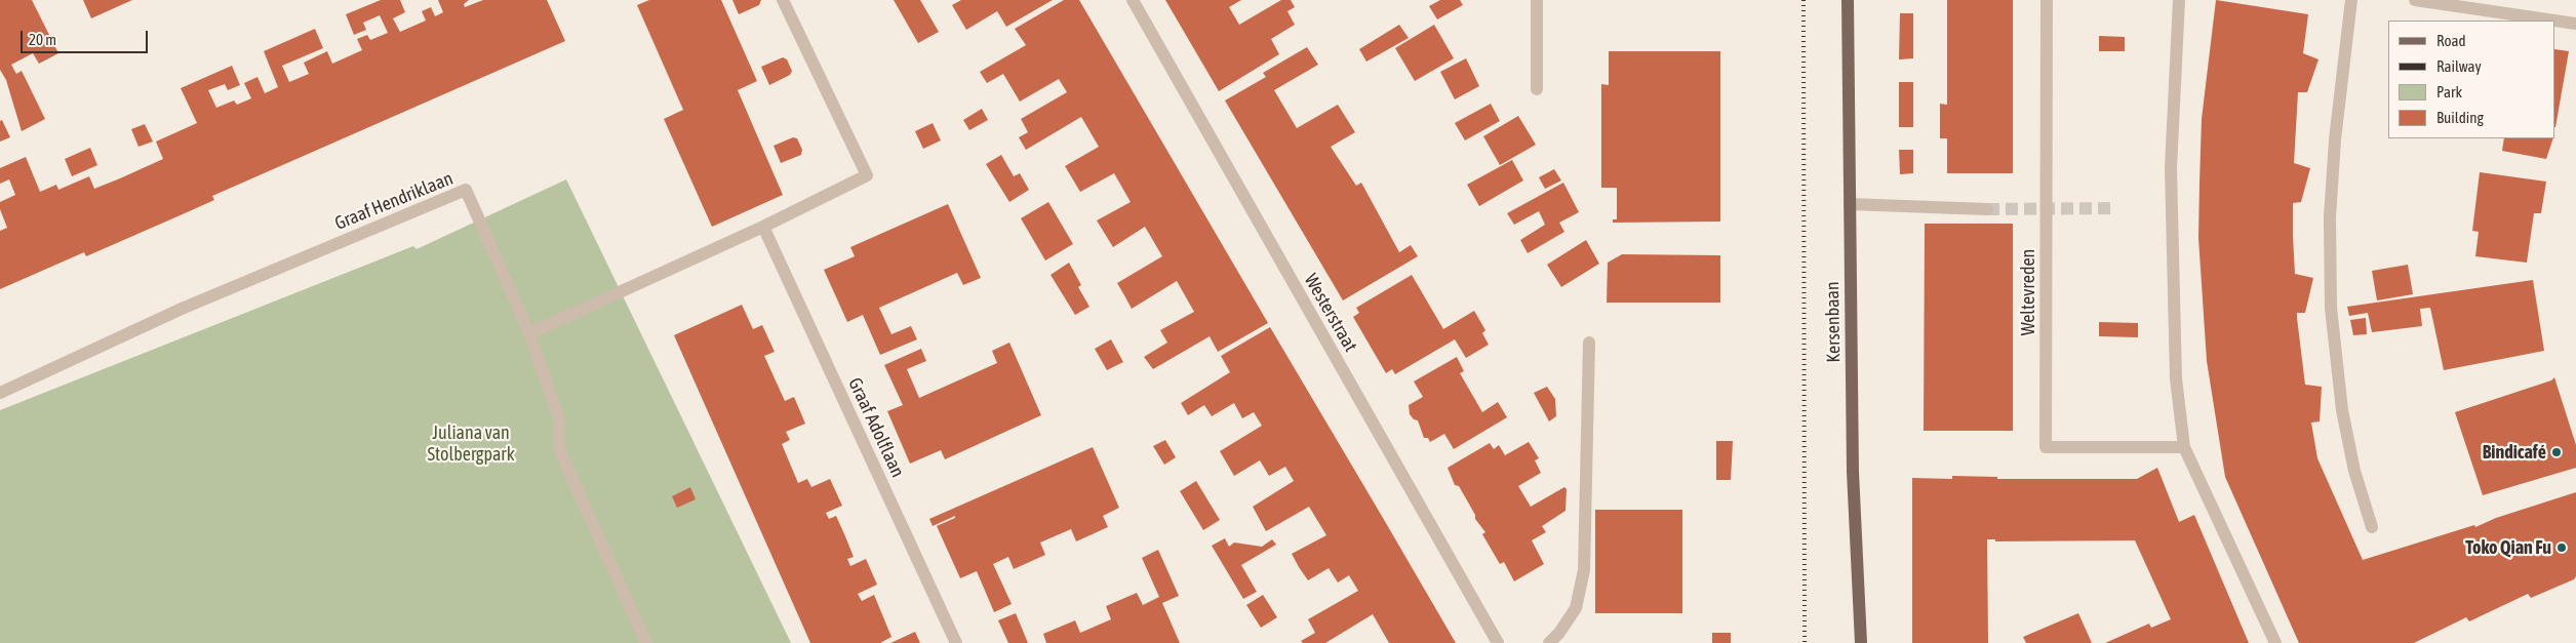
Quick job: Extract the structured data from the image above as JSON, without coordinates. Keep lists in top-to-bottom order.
{
  "streets": {
    "main road": ["Kersenbaan"],
    "street": [
      "Graaf Hendriklaan",
      "Weltevreden",
      "Westerstraat",
      "Graaf Adolflaan"
    ]
  },
  "parks": ["Juliana van Stolbergpark"],
  "places": ["Bindicafé", "Toko Qian Fu"],
  "legend": [
    "Road",
    "Railway",
    "Park",
    "Building"
  ],
  "scale_bar": "20 m"
}
